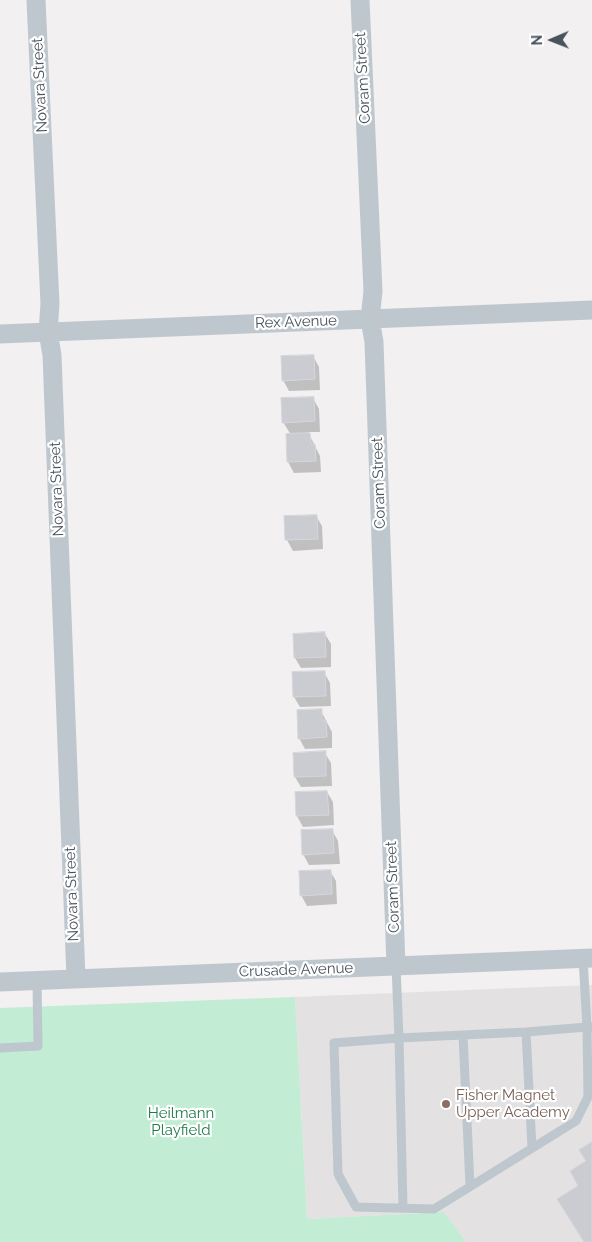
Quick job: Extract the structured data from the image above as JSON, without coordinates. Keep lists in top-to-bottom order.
{
  "streets": {
    "street": [
      "Coram Street",
      "Novara Street",
      "Rex Avenue",
      "Crusade Avenue"
    ]
  },
  "crossings": [
    ["Coram Street", "Rex Avenue"],
    ["Coram Street", "Crusade Avenue"],
    ["Novara Street", "Rex Avenue"],
    ["Novara Street", "Crusade Avenue"]
  ],
  "parks": ["Heilmann Playfield"],
  "places": ["Fisher Magnet Upper Academy"],
  "north": "left"
}
